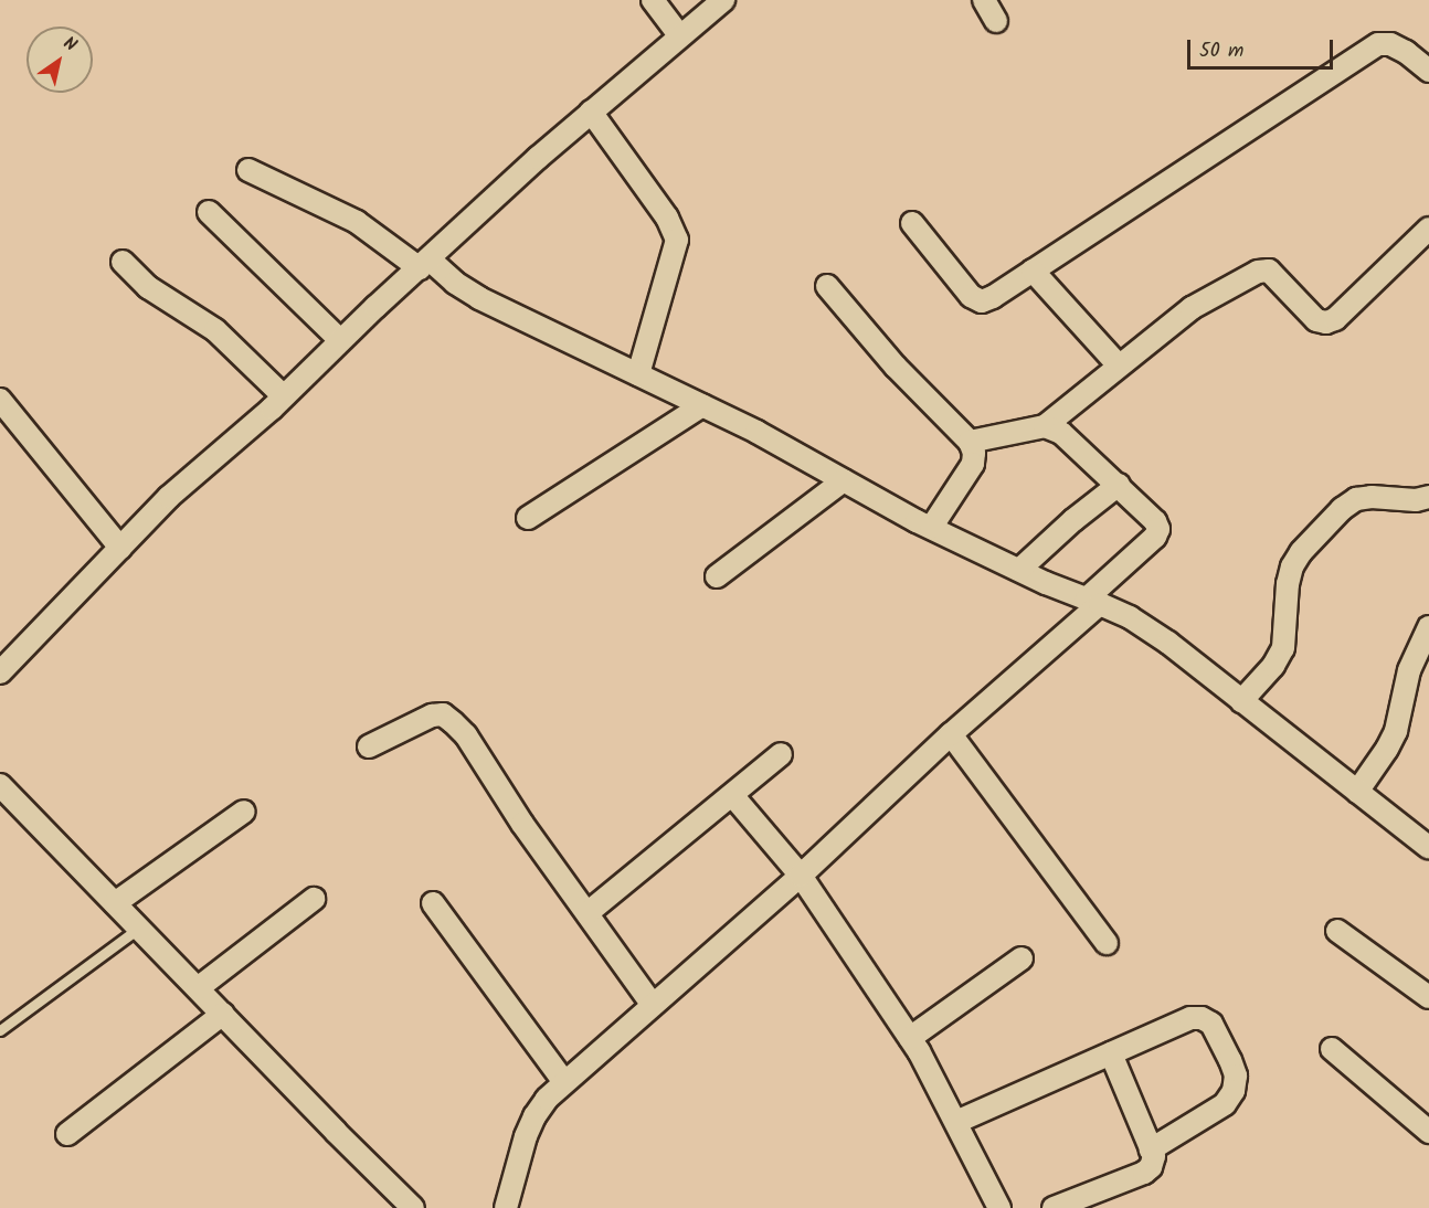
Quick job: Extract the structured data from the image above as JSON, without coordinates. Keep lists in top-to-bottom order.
{
  "scale_bar": "50 m",
  "north": "top right"
}
